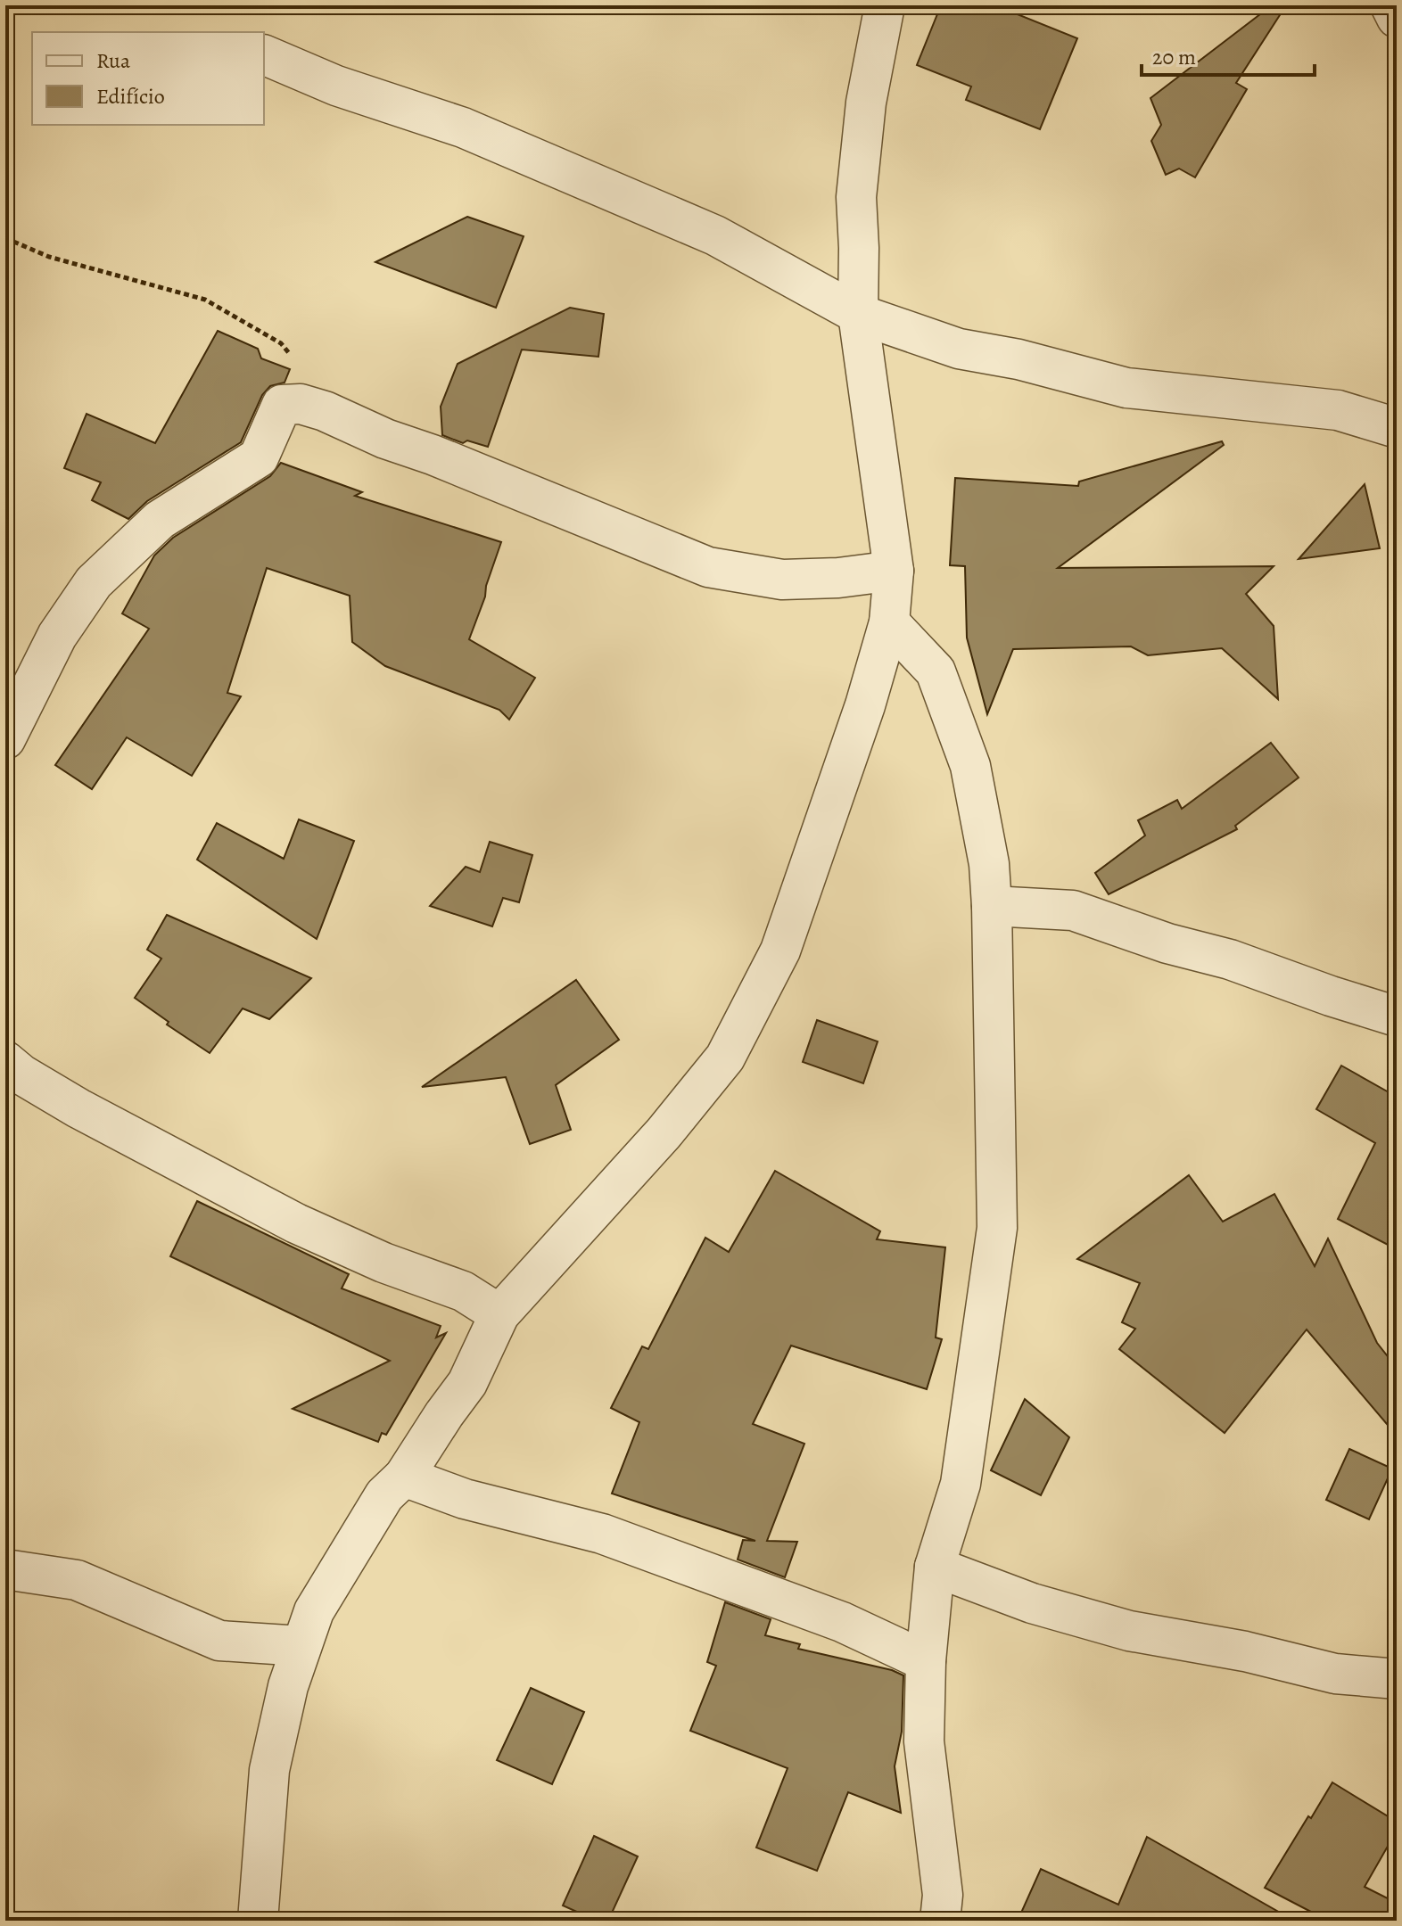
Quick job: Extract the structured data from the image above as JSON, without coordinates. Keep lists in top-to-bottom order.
{
  "legend": ["Rua", "Edifício"],
  "scale_bar": "20 m"
}
